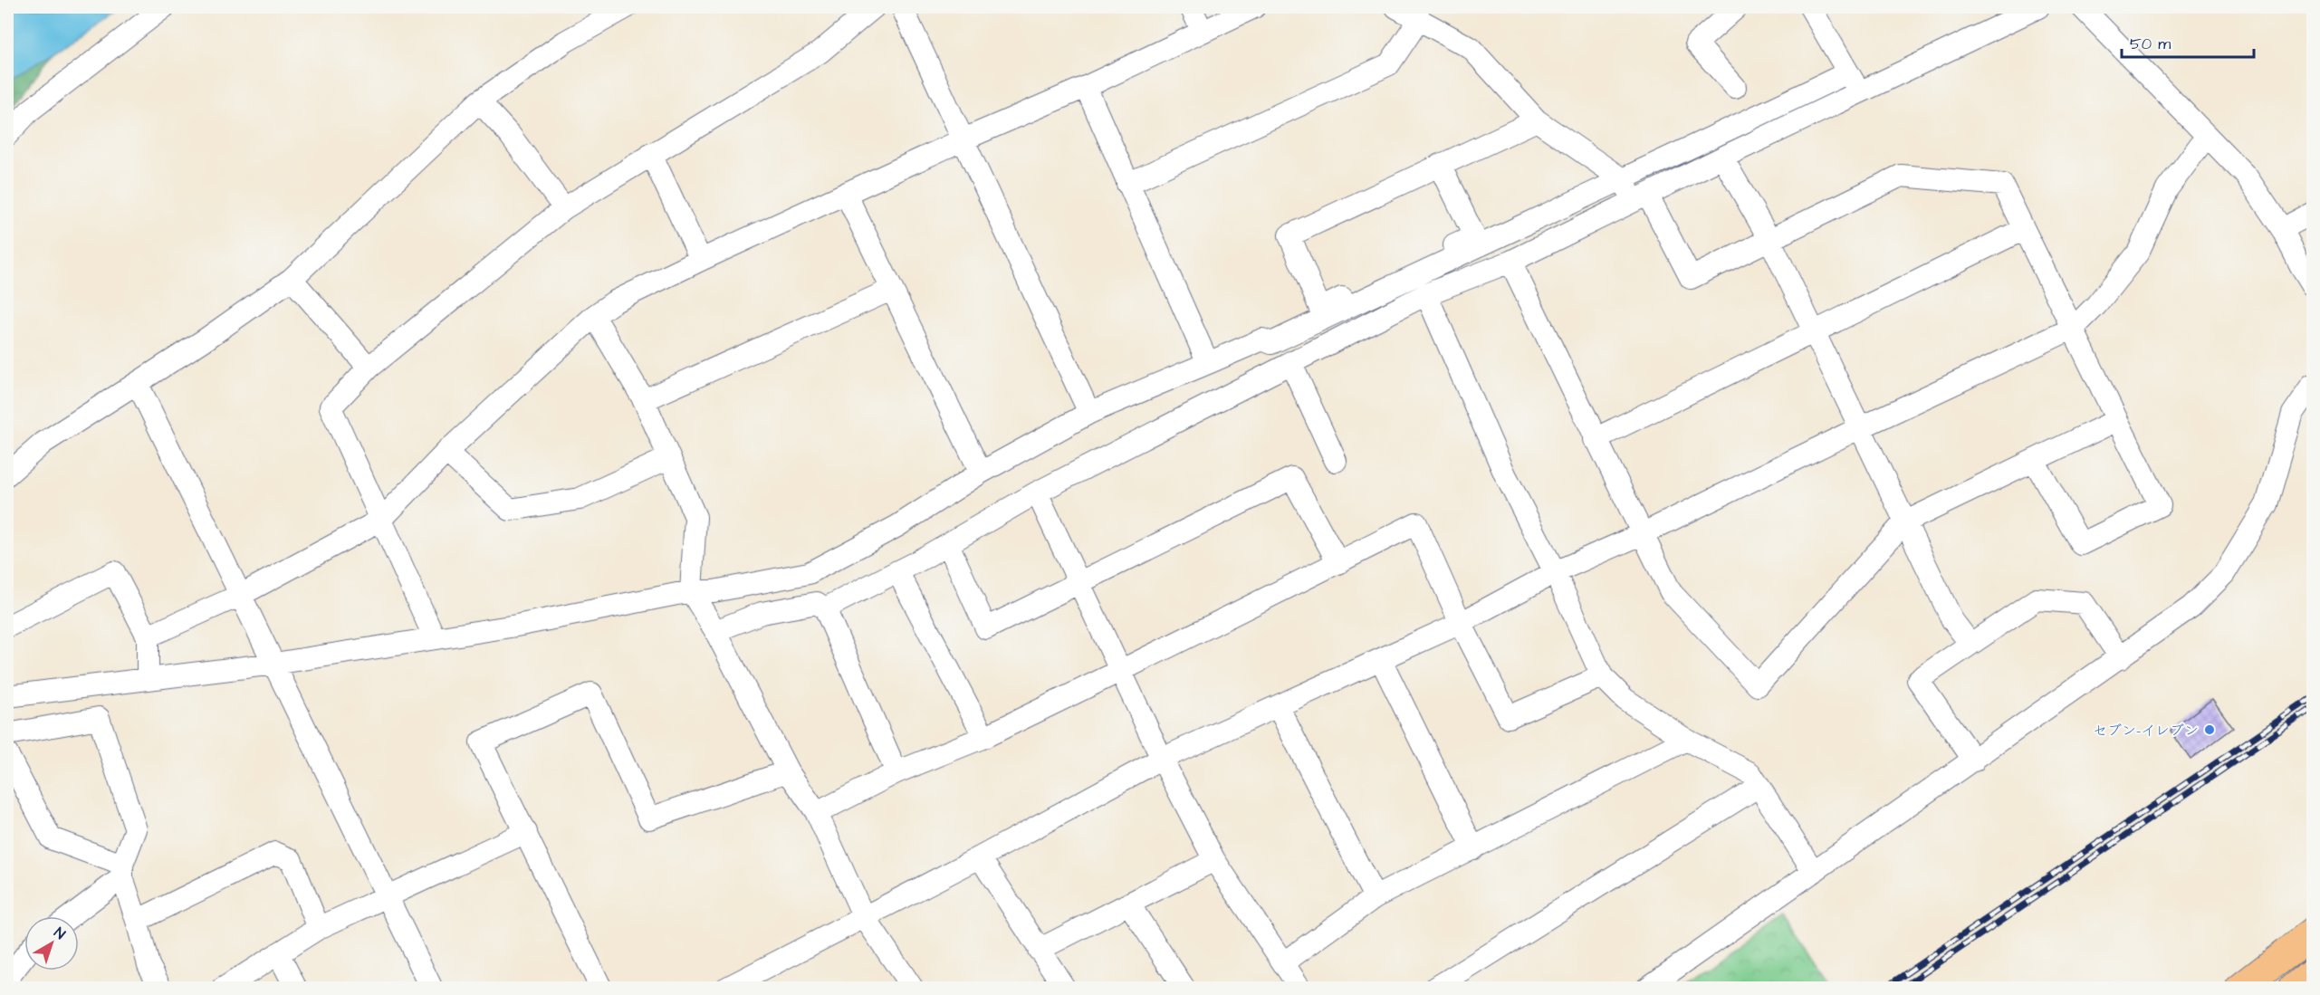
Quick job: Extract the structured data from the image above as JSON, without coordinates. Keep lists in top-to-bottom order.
{
  "places": ["セブン-イレブン"],
  "scale_bar": "50 m",
  "north": "top right"
}
